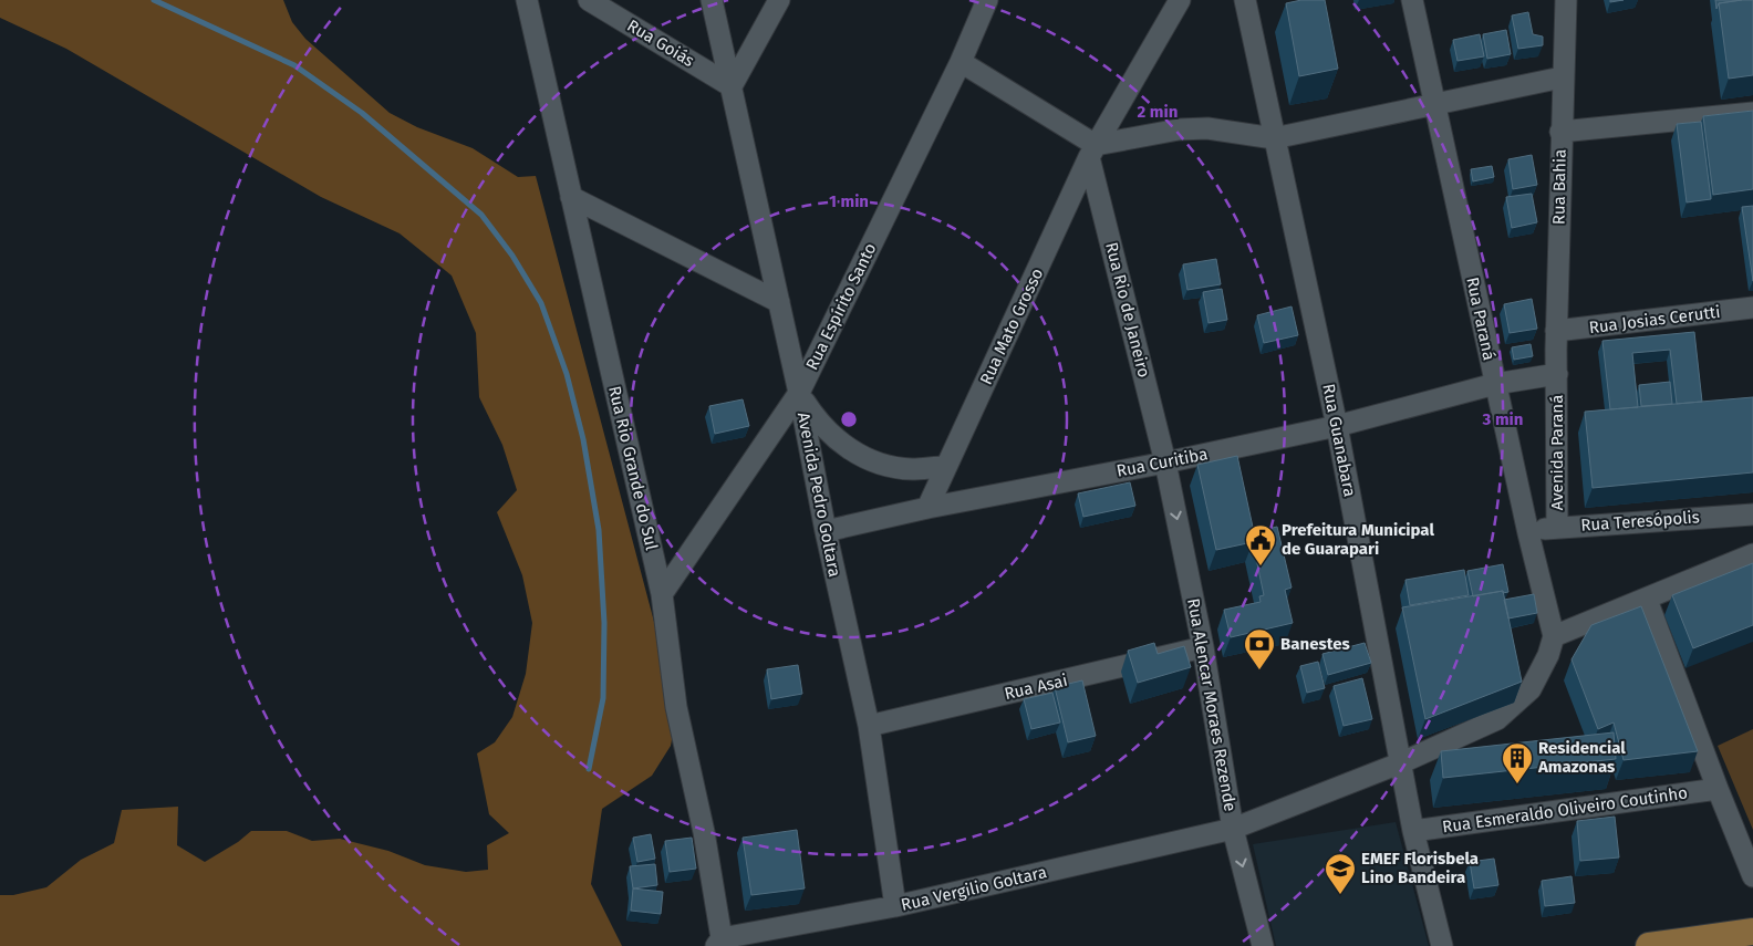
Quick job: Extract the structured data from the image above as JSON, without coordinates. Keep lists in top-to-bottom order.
{
  "streets": {
    "street": [
      "Rua Goiás",
      "Rua Bahia",
      "Rua Espírito Santo",
      "Rua Rio de Janeiro",
      "Rua Paraná",
      "Rua Josias Cerutti",
      "Rua Mato Grosso",
      "Rua Guanabara",
      "Avenida Paraná",
      "Rua Curitiba",
      "Rua Rio Grande do Sul",
      "Avenida Pedro Goltara",
      "Rua Teresópolis",
      "Rua Asai",
      "Rua Alencar Moraes Rezende",
      "Rua Esmeraldo Oliveiro Coutinho",
      "Rua Vergilio Goltara"
    ]
  },
  "crossings": [
    ["Rua Goiás", "Avenida Pedro Goltara"],
    ["Rua Bahia", "Rua Josias Cerutti"],
    ["Rua Bahia", "Avenida Paraná"],
    ["Rua Espírito Santo", "Rua Rio Grande do Sul"],
    ["Rua Espírito Santo", "Avenida Pedro Goltara"],
    ["Rua Rio de Janeiro", "Rua Mato Grosso"],
    ["Rua Rio de Janeiro", "Rua Curitiba"],
    ["Rua Rio de Janeiro", "Rua Alencar Moraes Rezende"],
    ["Rua Paraná", "Avenida Paraná"],
    ["Rua Paraná", "Rua Curitiba"],
    ["Rua Paraná", "Rua Teresópolis"],
    ["Rua Paraná", "Rua Vergilio Goltara"],
    ["Rua Mato Grosso", "Rua Curitiba"],
    ["Rua Guanabara", "Rua Curitiba"],
    ["Rua Guanabara", "Rua Esmeraldo Oliveiro Coutinho"],
    ["Rua Guanabara", "Rua Vergilio Goltara"],
    ["Avenida Paraná", "Rua Curitiba"],
    ["Avenida Paraná", "Rua Teresópolis"],
    ["Rua Curitiba", "Avenida Pedro Goltara"],
    ["Rua Curitiba", "Rua Alencar Moraes Rezende"],
    ["Rua Rio Grande do Sul", "Rua Vergilio Goltara"],
    ["Avenida Pedro Goltara", "Rua Asai"],
    ["Avenida Pedro Goltara", "Rua Vergilio Goltara"],
    ["Rua Asai", "Rua Alencar Moraes Rezende"],
    ["Rua Alencar Moraes Rezende", "Rua Vergilio Goltara"]
  ],
  "one_way": ["Rua Alencar Moraes Rezende"],
  "places": {
    "public building": ["Prefeitura Municipal de Guarapari"],
    "bank": ["Banestes"],
    "building": ["Residencial Amazonas"],
    "school or university": ["EMEF Florisbela Lino Bandeira"]
  },
  "rings": ["2 min", "1 min", "3 min"]
}
